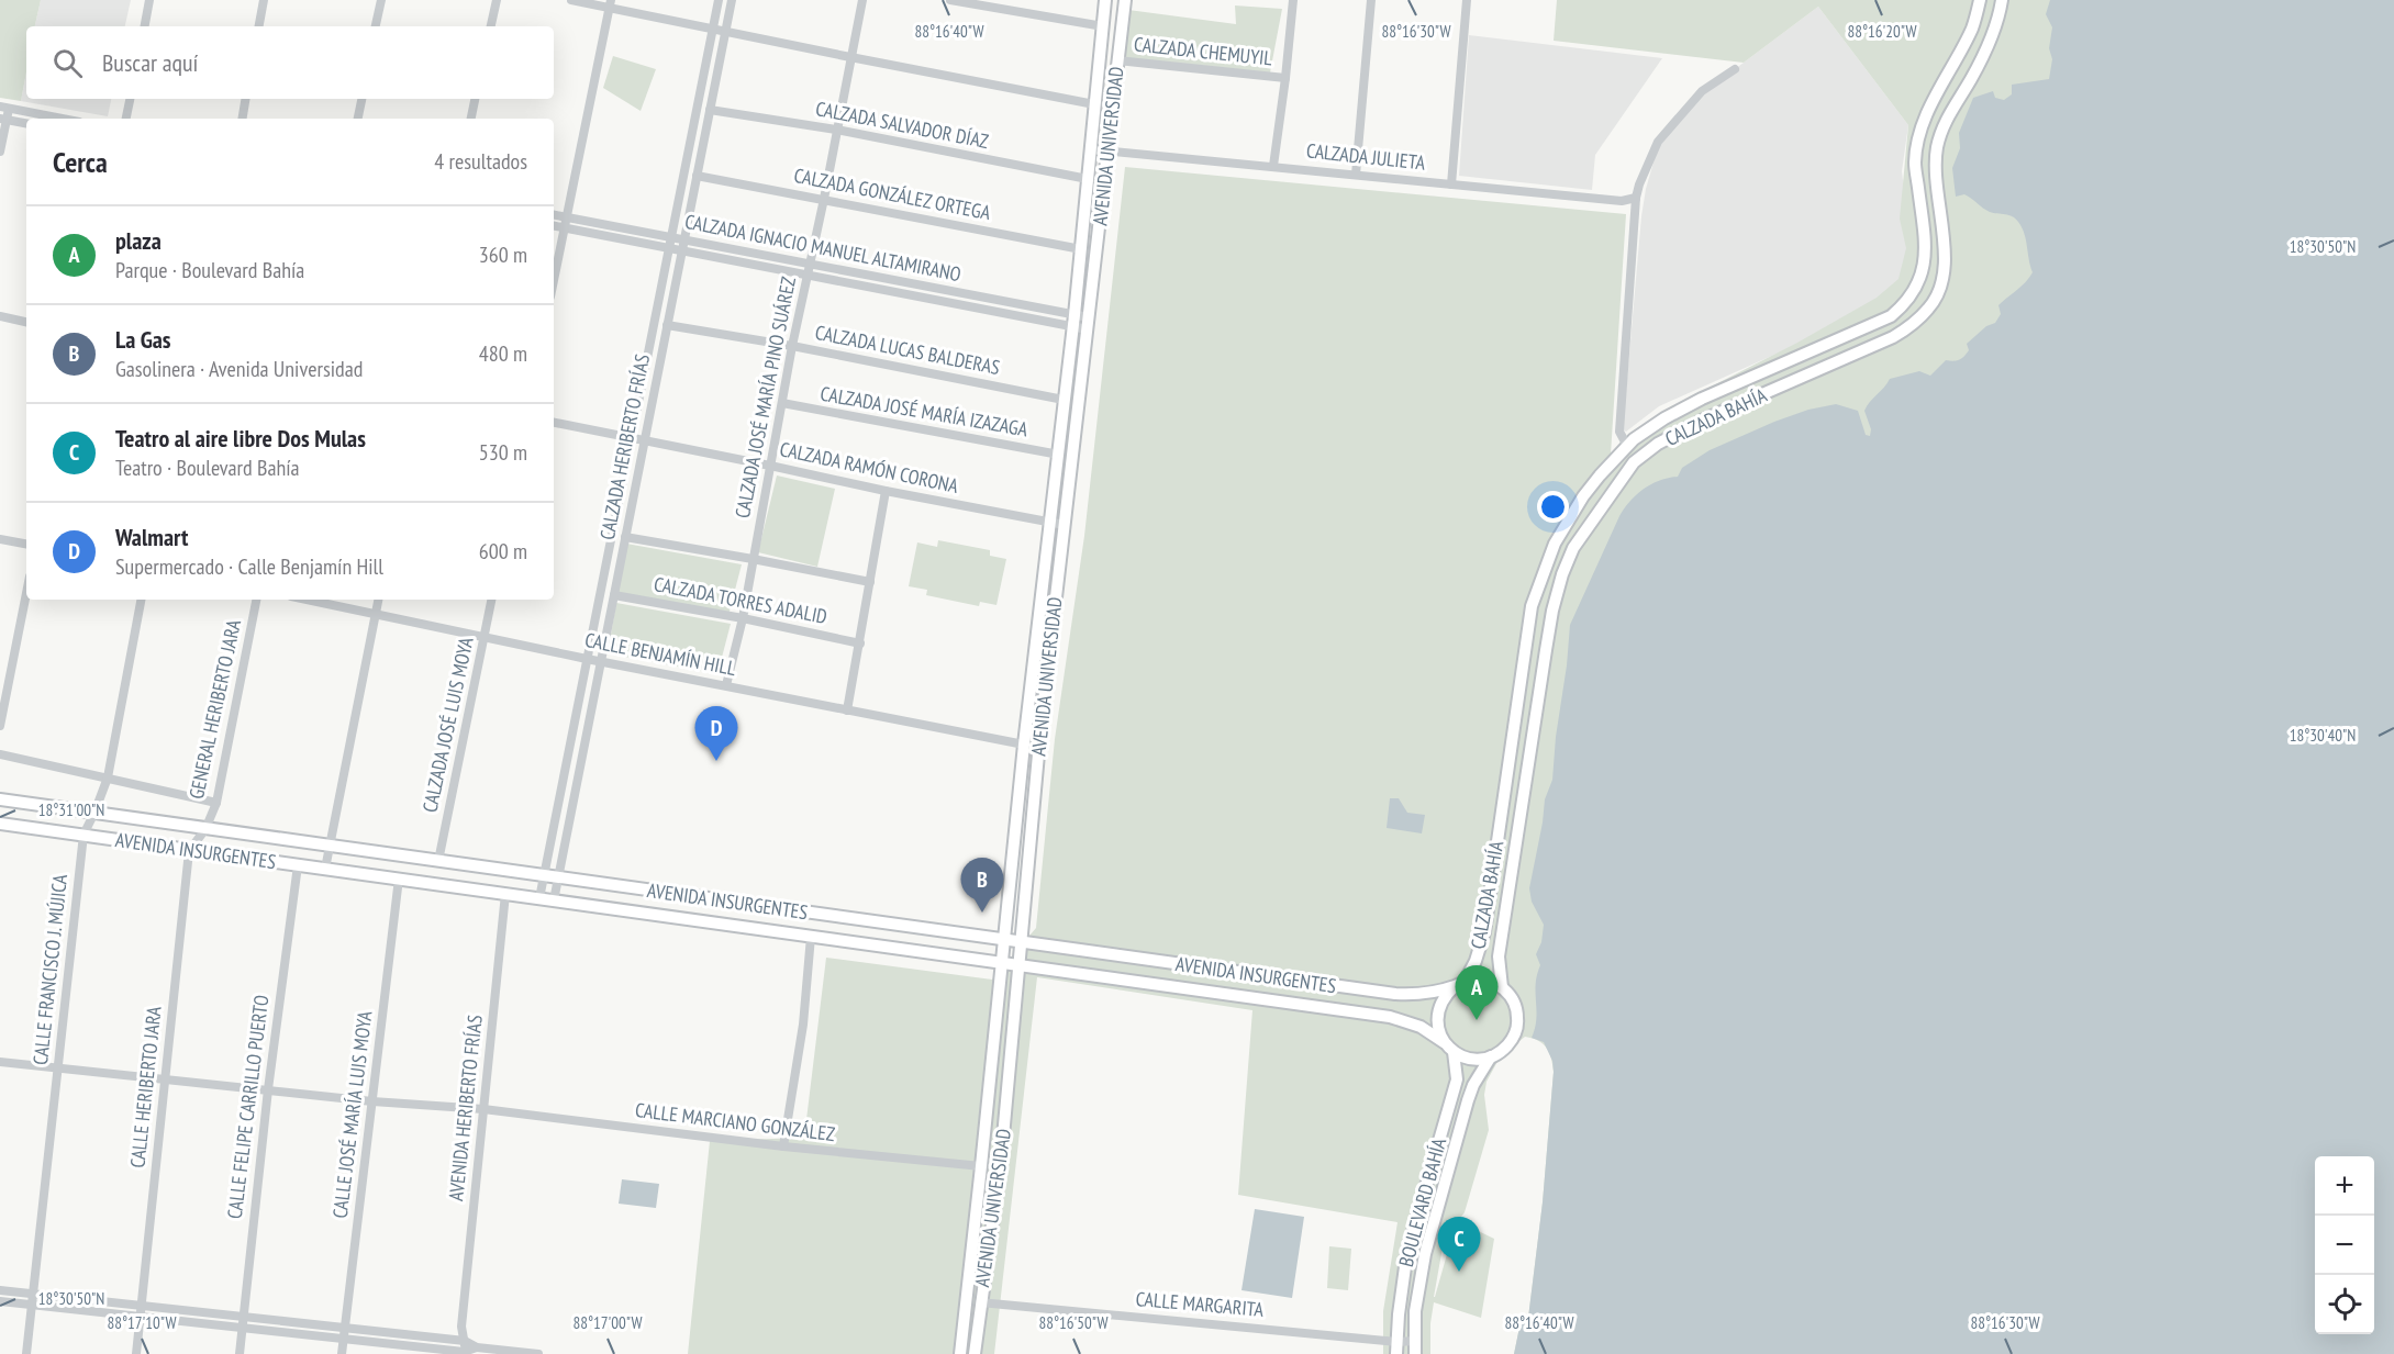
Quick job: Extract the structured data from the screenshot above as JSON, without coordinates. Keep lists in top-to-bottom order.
{
  "streets": {
    "main road": [
      "AVENIDA UNIVERSIDAD",
      "CALZADA BAHÍA",
      "AVENIDA INSURGENTES",
      "BOULEVARD BAHÍA"
    ],
    "street": [
      "CALZADA CHEMUYIL",
      "CALZADA SALVADOR DÍAZ",
      "CALZADA JULIETA",
      "CALZADA GONZÁLEZ ORTEGA",
      "CALZADA IGNACIO MANUEL ALTAMIRANO",
      "CALZADA LUCAS BALDERAS",
      "CALZADA JOSÉ MARÍA PINO SUÁREZ",
      "CALZADA JOSÉ MARÍA IZAZAGA",
      "CALZADA HERIBERTO FRÍAS",
      "CALZADA RAMÓN CORONA",
      "CALZADA TORRES ADALID",
      "CALLE BENJAMÍN HILL",
      "GENERAL HERIBERTO JARA",
      "CALZADA JOSÉ LUIS MOYA",
      "CALLE FRANCISCO J. MÚJICA",
      "CALLE HERIBERTO JARA",
      "CALLE FELIPE CARRILLO PUERTO",
      "AVENIDA HERIBERTO FRÍAS",
      "CALLE JOSÉ MARÍA LUIS MOYA",
      "CALLE MARCIANO GONZÁLEZ",
      "CALLE MARGARITA"
    ]
  },
  "crossings": [
    ["CALZADA CHEMUYIL", "AVENIDA UNIVERSIDAD"],
    ["CALZADA SALVADOR DÍAZ", "AVENIDA UNIVERSIDAD"],
    ["CALZADA SALVADOR DÍAZ", "CALZADA JOSÉ MARÍA PINO SUÁREZ"],
    ["CALZADA SALVADOR DÍAZ", "CALZADA HERIBERTO FRÍAS"],
    ["AVENIDA UNIVERSIDAD", "CALZADA JULIETA"],
    ["AVENIDA UNIVERSIDAD", "CALZADA GONZÁLEZ ORTEGA"],
    ["AVENIDA UNIVERSIDAD", "CALZADA IGNACIO MANUEL ALTAMIRANO"],
    ["AVENIDA UNIVERSIDAD", "CALZADA LUCAS BALDERAS"],
    ["AVENIDA UNIVERSIDAD", "CALZADA JOSÉ MARÍA IZAZAGA"],
    ["AVENIDA UNIVERSIDAD", "CALZADA RAMÓN CORONA"],
    ["AVENIDA UNIVERSIDAD", "CALLE BENJAMÍN HILL"],
    ["AVENIDA UNIVERSIDAD", "AVENIDA INSURGENTES"],
    ["AVENIDA UNIVERSIDAD", "CALLE MARCIANO GONZÁLEZ"],
    ["AVENIDA UNIVERSIDAD", "CALLE MARGARITA"],
    ["CALZADA GONZÁLEZ ORTEGA", "CALZADA JOSÉ MARÍA PINO SUÁREZ"],
    ["CALZADA GONZÁLEZ ORTEGA", "CALZADA HERIBERTO FRÍAS"],
    ["CALZADA IGNACIO MANUEL ALTAMIRANO", "CALZADA JOSÉ MARÍA PINO SUÁREZ"],
    ["CALZADA IGNACIO MANUEL ALTAMIRANO", "CALZADA HERIBERTO FRÍAS"],
    ["CALZADA LUCAS BALDERAS", "CALZADA JOSÉ MARÍA PINO SUÁREZ"],
    ["CALZADA LUCAS BALDERAS", "CALZADA HERIBERTO FRÍAS"],
    ["CALZADA JOSÉ MARÍA PINO SUÁREZ", "CALZADA JOSÉ MARÍA IZAZAGA"],
    ["CALZADA JOSÉ MARÍA PINO SUÁREZ", "CALZADA RAMÓN CORONA"],
    ["CALZADA JOSÉ MARÍA PINO SUÁREZ", "CALZADA TORRES ADALID"],
    ["CALZADA JOSÉ MARÍA PINO SUÁREZ", "CALLE BENJAMÍN HILL"],
    ["CALZADA BAHÍA", "AVENIDA INSURGENTES"],
    ["CALZADA BAHÍA", "BOULEVARD BAHÍA"],
    ["CALZADA HERIBERTO FRÍAS", "CALZADA RAMÓN CORONA"],
    ["CALZADA HERIBERTO FRÍAS", "CALZADA TORRES ADALID"],
    ["CALZADA HERIBERTO FRÍAS", "CALLE BENJAMÍN HILL"],
    ["CALZADA HERIBERTO FRÍAS", "AVENIDA INSURGENTES"],
    ["CALLE BENJAMÍN HILL", "CALZADA JOSÉ LUIS MOYA"],
    ["GENERAL HERIBERTO JARA", "AVENIDA INSURGENTES"],
    ["GENERAL HERIBERTO JARA", "CALLE HERIBERTO JARA"],
    ["CALZADA JOSÉ LUIS MOYA", "AVENIDA INSURGENTES"],
    ["AVENIDA INSURGENTES", "CALLE FRANCISCO J. MÚJICA"],
    ["AVENIDA INSURGENTES", "CALLE HERIBERTO JARA"],
    ["AVENIDA INSURGENTES", "CALLE FELIPE CARRILLO PUERTO"],
    ["AVENIDA INSURGENTES", "AVENIDA HERIBERTO FRÍAS"],
    ["AVENIDA INSURGENTES", "CALLE JOSÉ MARÍA LUIS MOYA"],
    ["AVENIDA INSURGENTES", "BOULEVARD BAHÍA"],
    ["CALLE FRANCISCO J. MÚJICA", "CALLE MARCIANO GONZÁLEZ"],
    ["CALLE HERIBERTO JARA", "CALLE MARCIANO GONZÁLEZ"],
    ["CALLE FELIPE CARRILLO PUERTO", "CALLE MARCIANO GONZÁLEZ"],
    ["AVENIDA HERIBERTO FRÍAS", "CALLE MARCIANO GONZÁLEZ"],
    ["CALLE JOSÉ MARÍA LUIS MOYA", "CALLE MARCIANO GONZÁLEZ"],
    ["BOULEVARD BAHÍA", "CALLE MARGARITA"]
  ],
  "page": {
    "search": "Buscar aquí",
    "heading": ["Cerca", "4 resultados"],
    "list": [
      {
        "mark": "A",
        "name": "plaza",
        "note": "Parque · Boulevard Bahía",
        "value": "360 m"
      },
      {
        "mark": "B",
        "name": "La Gas",
        "note": "Gasolinera · Avenida Universidad",
        "value": "480 m"
      },
      {
        "mark": "C",
        "name": "Teatro al aire libre Dos Mulas",
        "note": "Teatro · Boulevard Bahía",
        "value": "530 m"
      },
      {
        "mark": "D",
        "name": "Walmart",
        "note": "Supermercado · Calle Benjamín Hill",
        "value": "600 m"
      }
    ],
    "pins": [
      "D",
      "B",
      "A",
      "C"
    ],
    "map_buttons": ["+", "−"]
  },
  "coordinates": [
    "88°16'20\"W",
    "88°16'40\"W",
    "88°16'30\"W",
    "18°30'50\"N",
    "18°30'40\"N",
    "18°31'00\"N",
    "88°17'10\"W",
    "88°17'00\"W",
    "88°16'50\"W"
  ]
}
